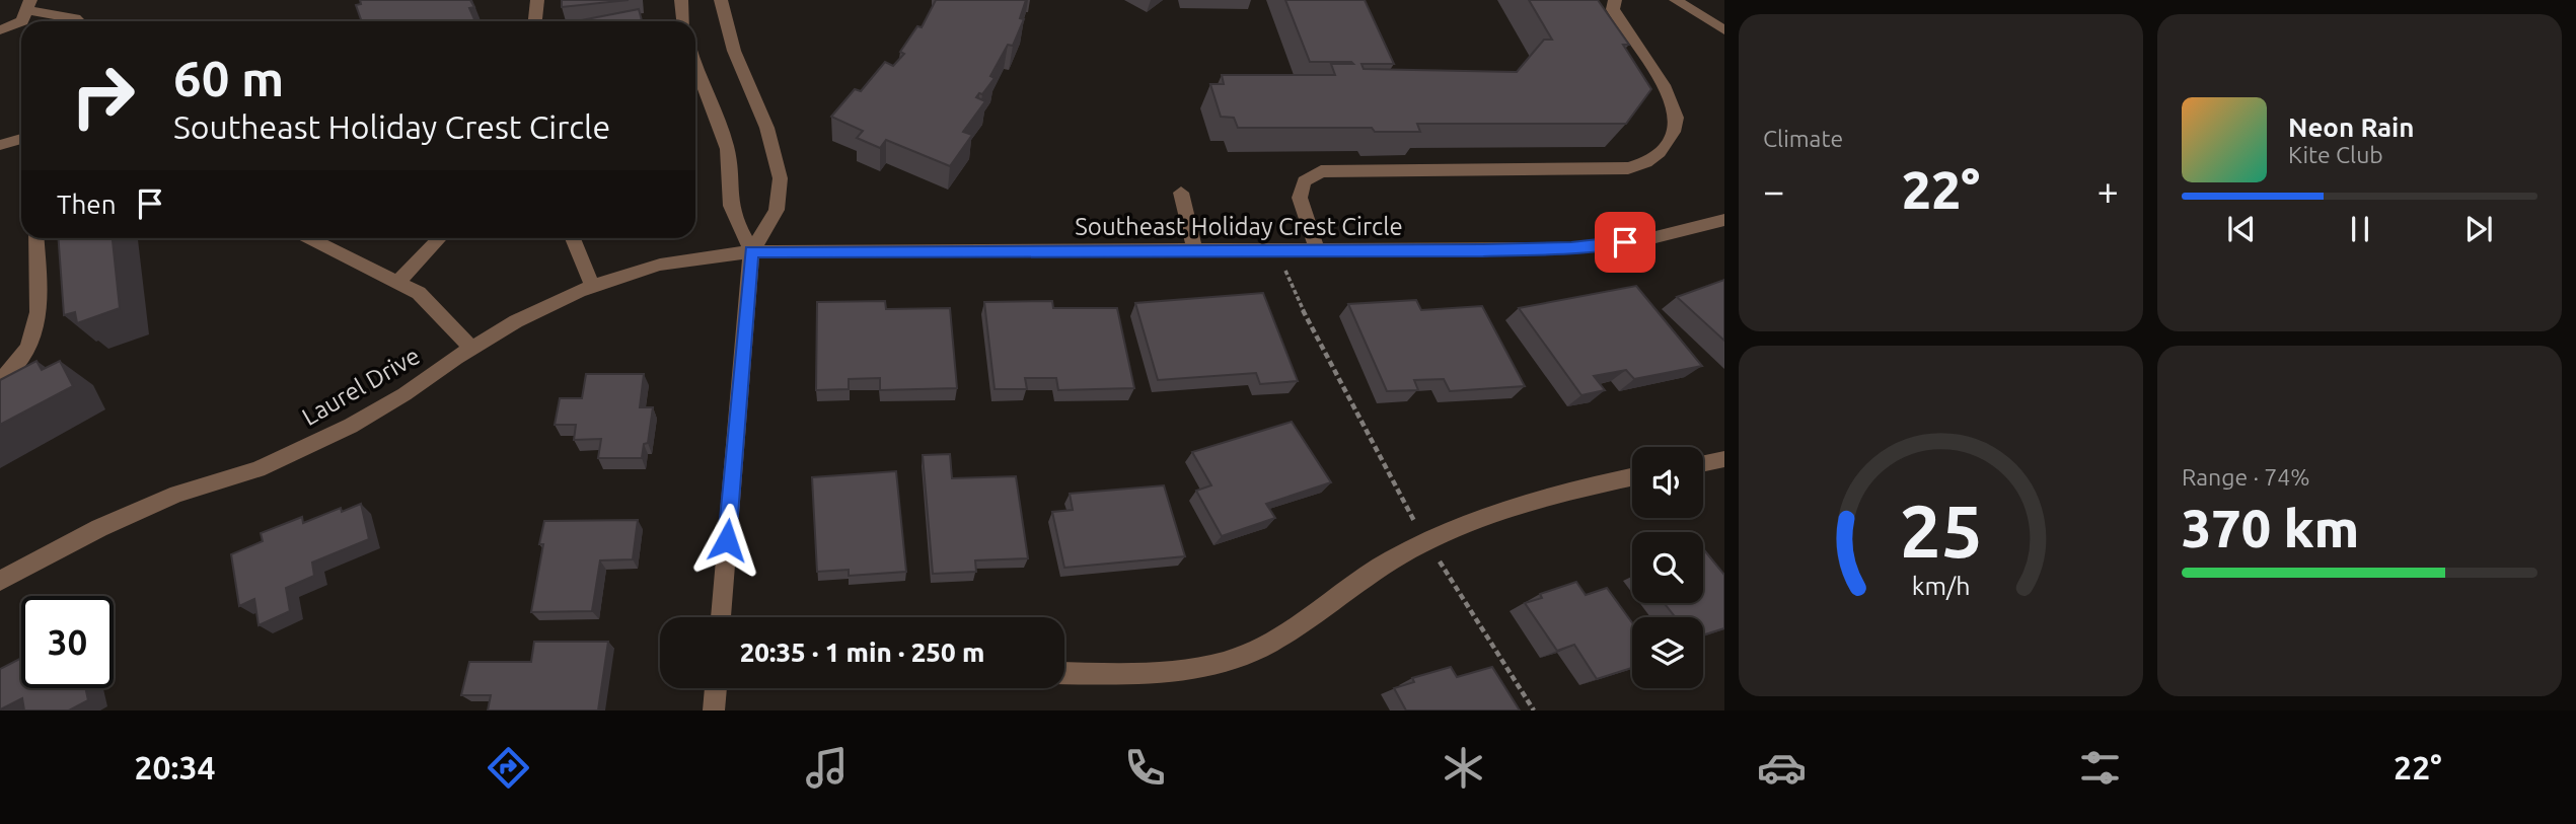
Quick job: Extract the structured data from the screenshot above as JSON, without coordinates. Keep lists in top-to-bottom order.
{
  "streets": {
    "street": ["Southeast Holiday Crest Circle", "Laurel Drive"]
  },
  "crossings": [
    ["Southeast Holiday Crest Circle", "Laurel Drive"]
  ],
  "page": {
    "tile": [
      "Climate",
      ["Range · 74%", "370 km"]
    ],
    "turn": ["60 m", "Southeast Holiday Crest Circle"],
    "song": ["Neon Rain", "Kite Club"],
    "heat": ["−", "22°", "+"],
    "then": "Then",
    "limit": "30",
    "trip": "20:35 · 1 min · 250 m",
    "tabs": ["20:34", "22°"],
    "gauge": ["25", "km/h"]
  }
}
